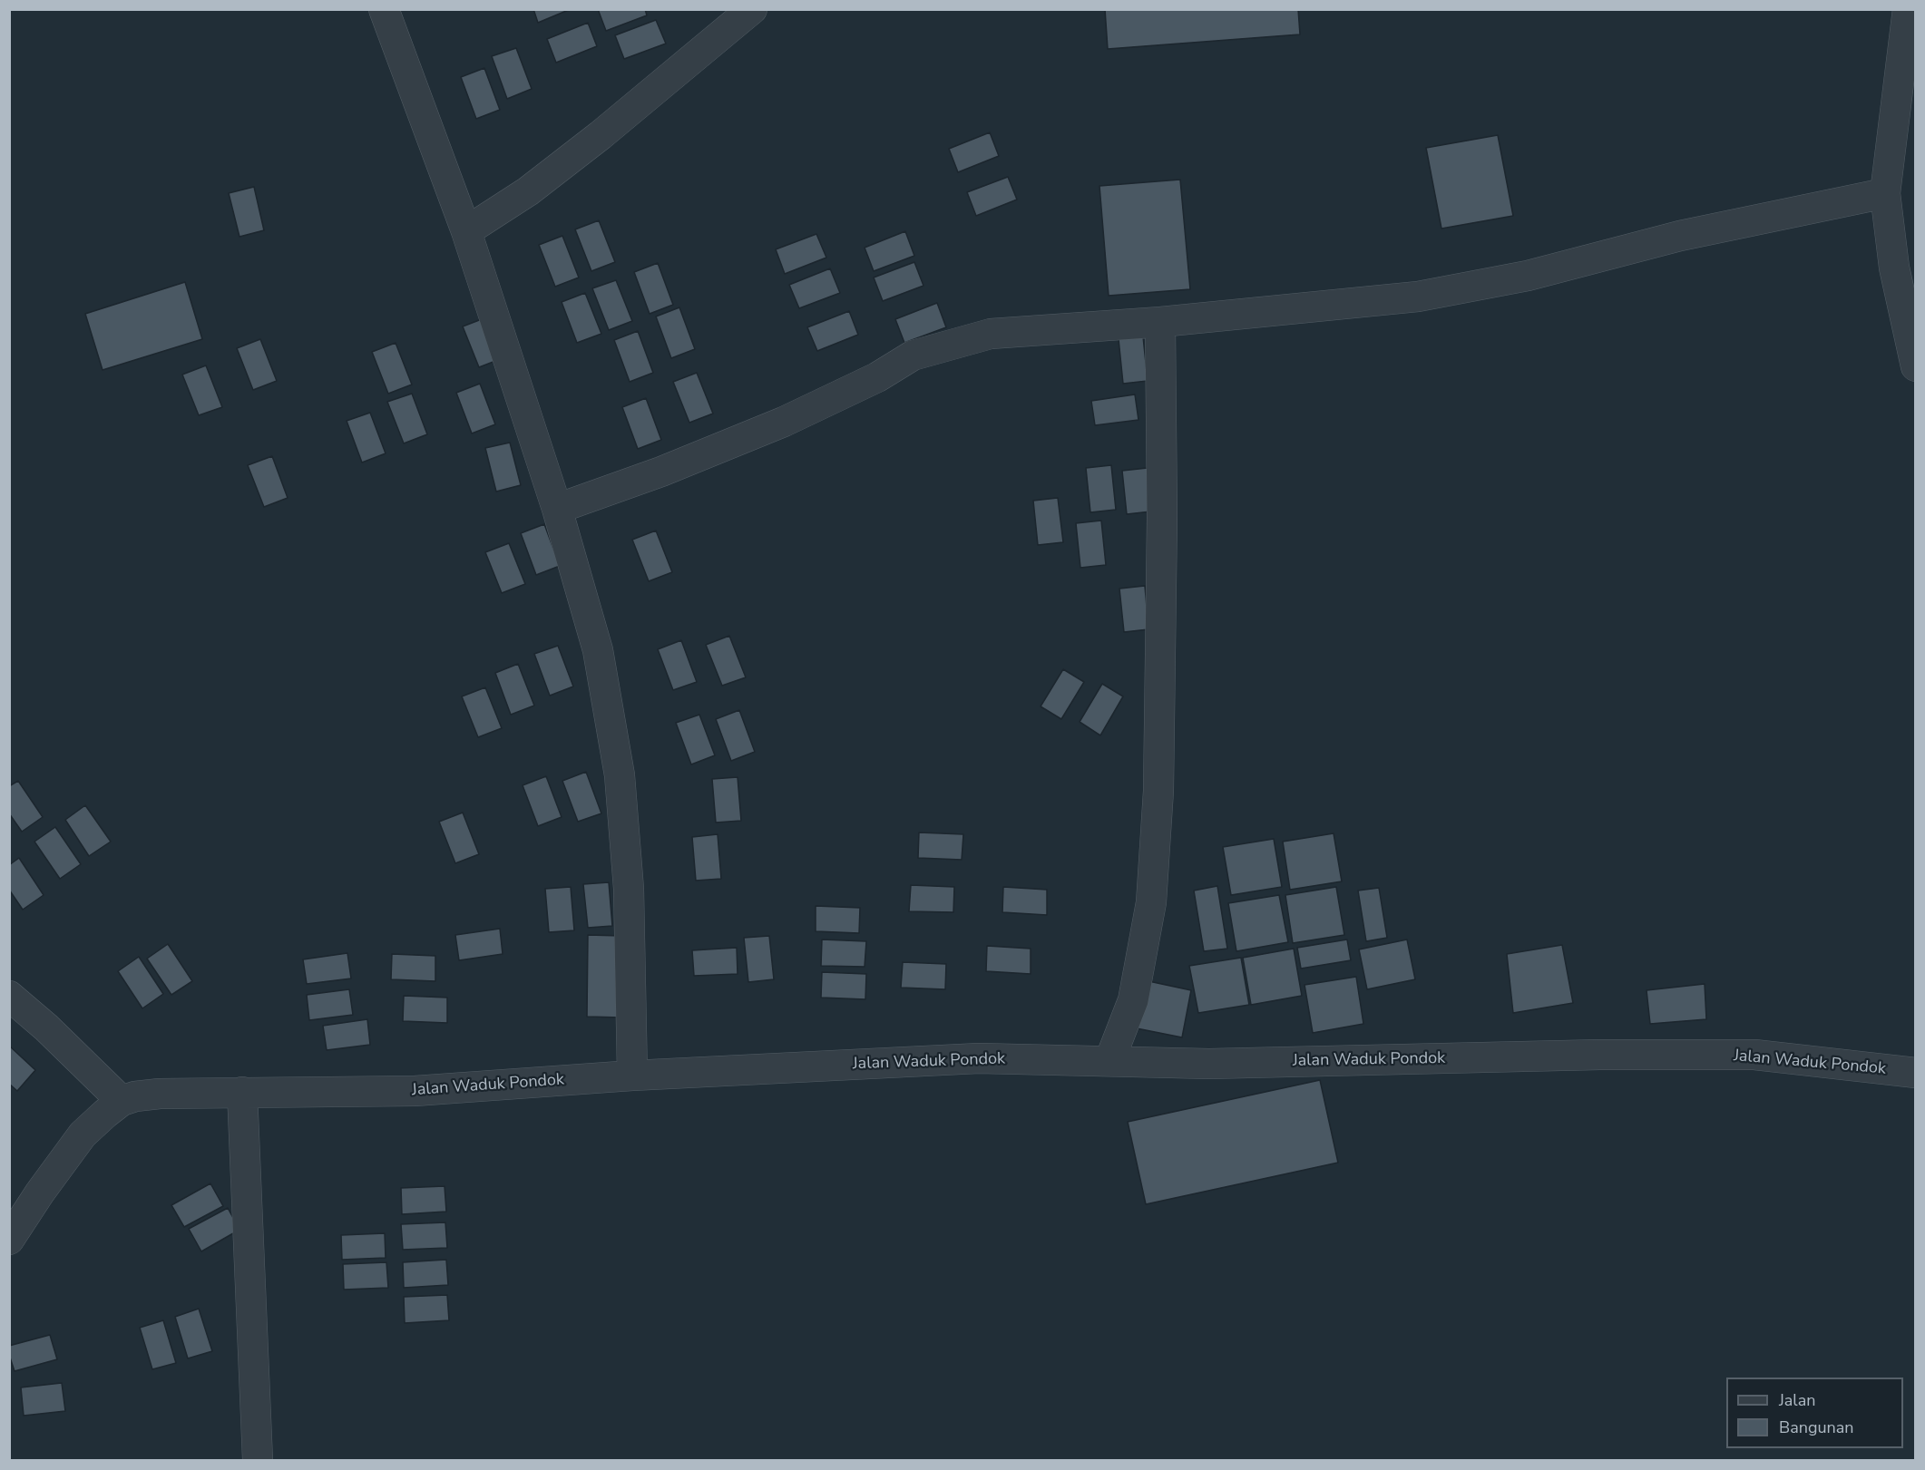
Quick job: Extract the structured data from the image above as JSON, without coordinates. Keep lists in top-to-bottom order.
{
  "streets": {
    "street": ["Jalan Waduk Pondok"]
  },
  "legend": ["Jalan", "Bangunan"]
}
